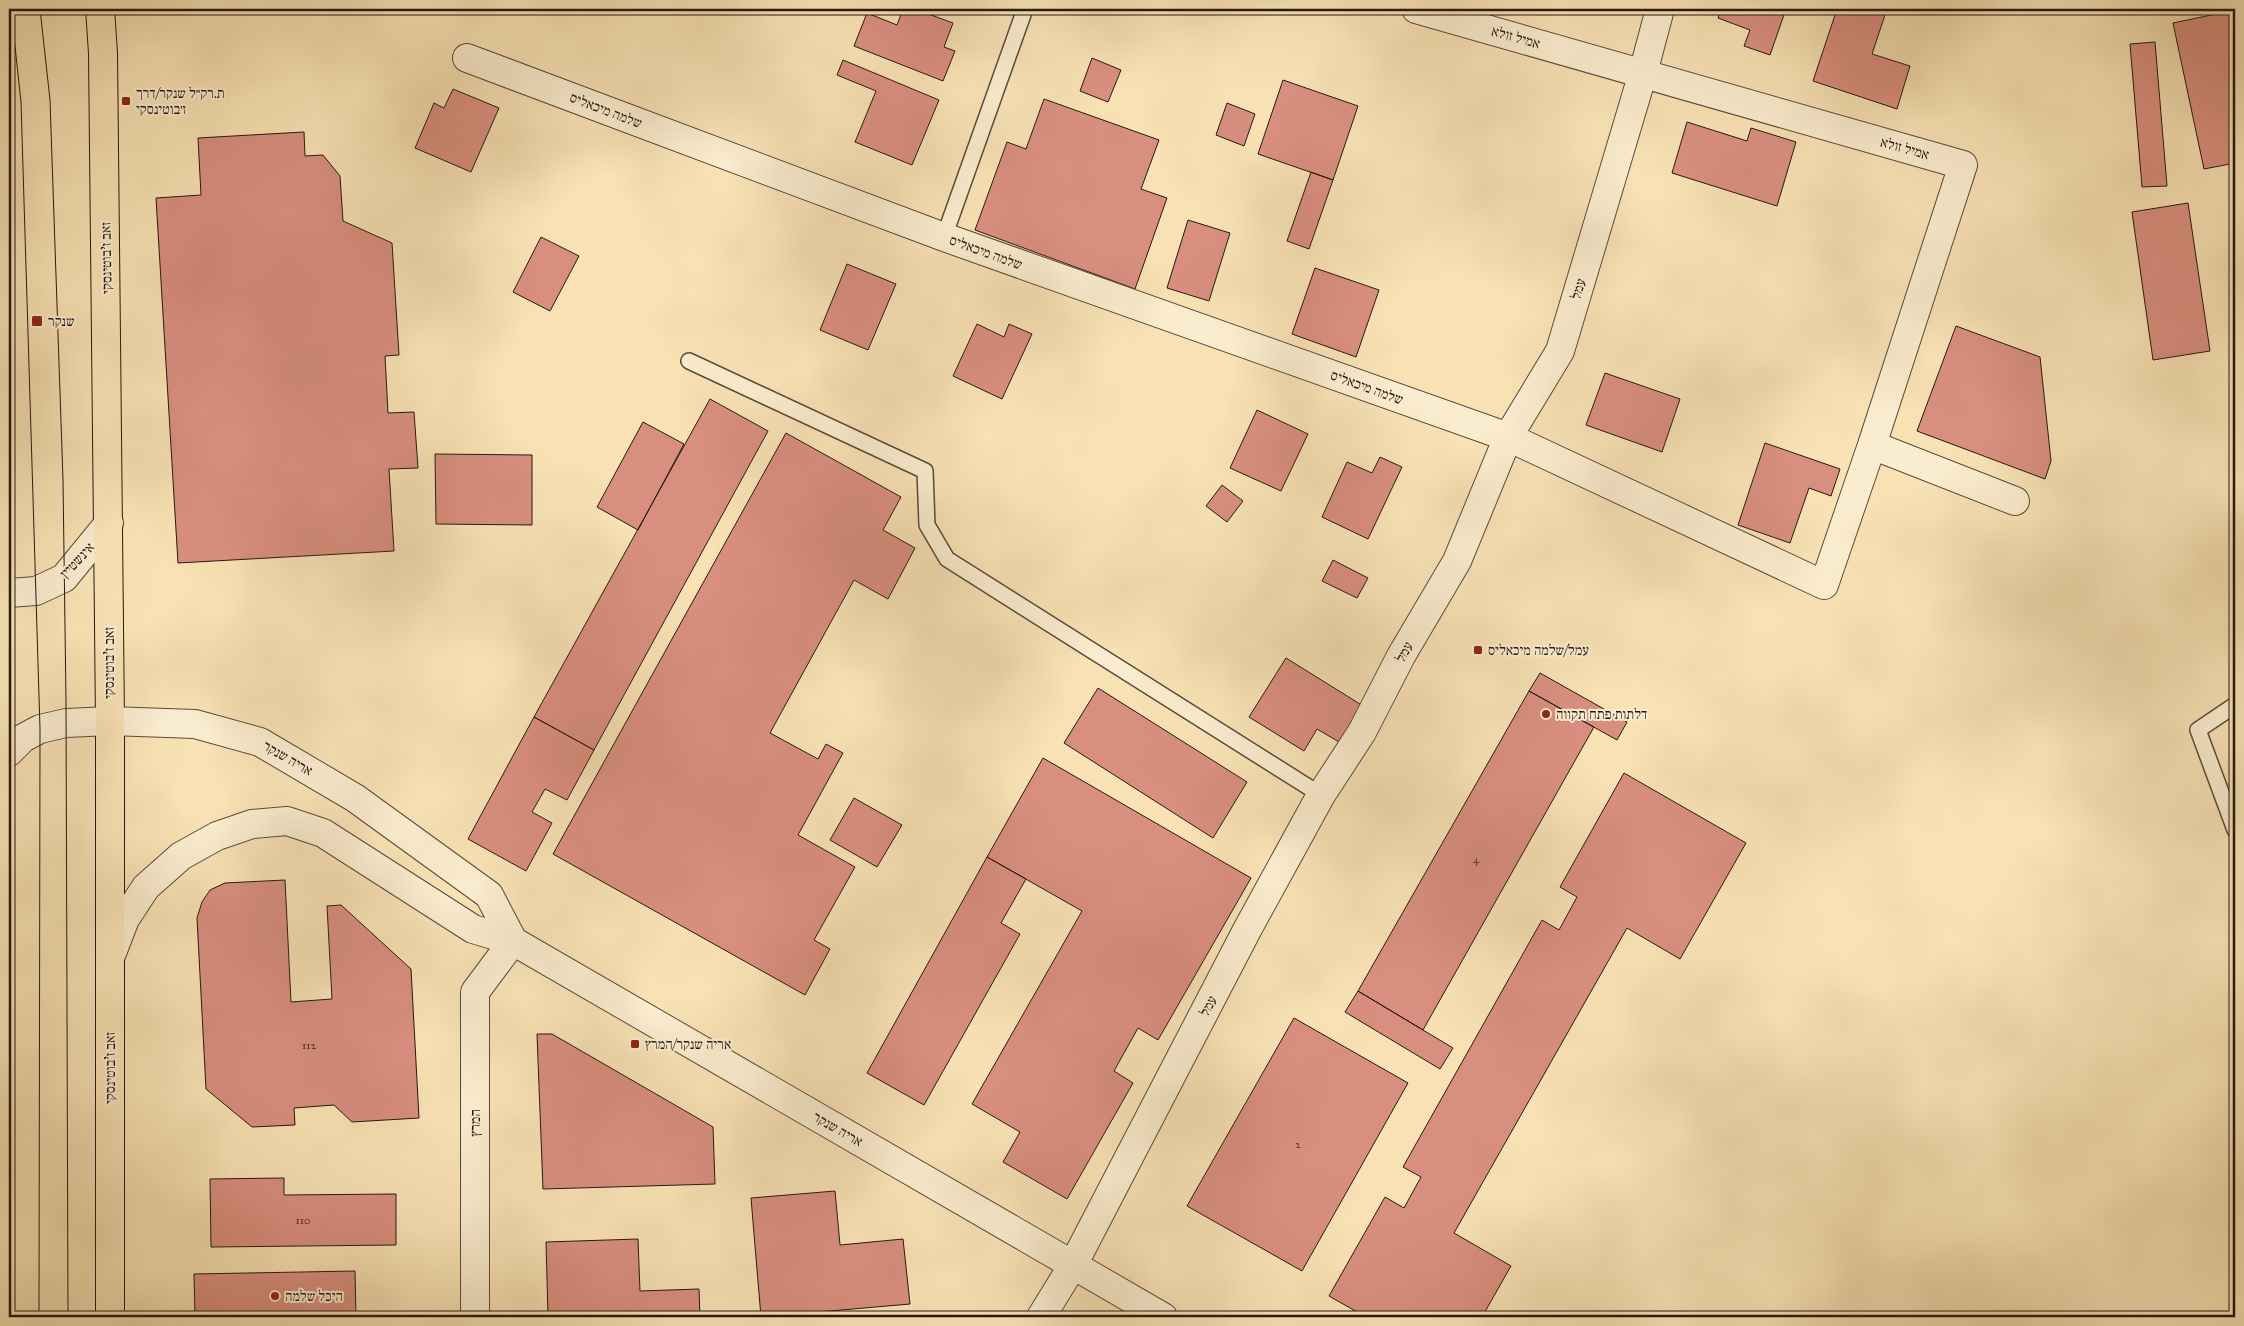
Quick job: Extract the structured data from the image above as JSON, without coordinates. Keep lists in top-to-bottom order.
{
  "streets": {
    "main road": ["זאב ז'בוטינסקי"],
    "street": [
      "אמיל זולא",
      "שלמה מיכאליס",
      "עמל",
      "אינשטיין",
      "אריה שנקר",
      "המרץ"
    ]
  },
  "crossings": [
    ["אמיל זולא", "שלמה מיכאליס"],
    ["אמיל זולא", "עמל"],
    ["שלמה מיכאליס", "עמל"],
    ["זאב ז'בוטינסקי", "אינשטיין"],
    ["זאב ז'בוטינסקי", "אריה שנקר"],
    ["עמל", "אריה שנקר"],
    ["אריה שנקר", "המרץ"]
  ],
  "places": {
    "transit": [
      "ת.רק״ל שנקר/דרך ז׳בוטינסקי",
      "שנקר",
      "עמל/שלמה מיכאליס",
      "אריה שנקר/המרץ"
    ],
    "other": ["דלתות פתח תקווה", "היכל שלמה"]
  },
  "house_numbers": [
    "4",
    "112",
    "2",
    "110"
  ]
}
